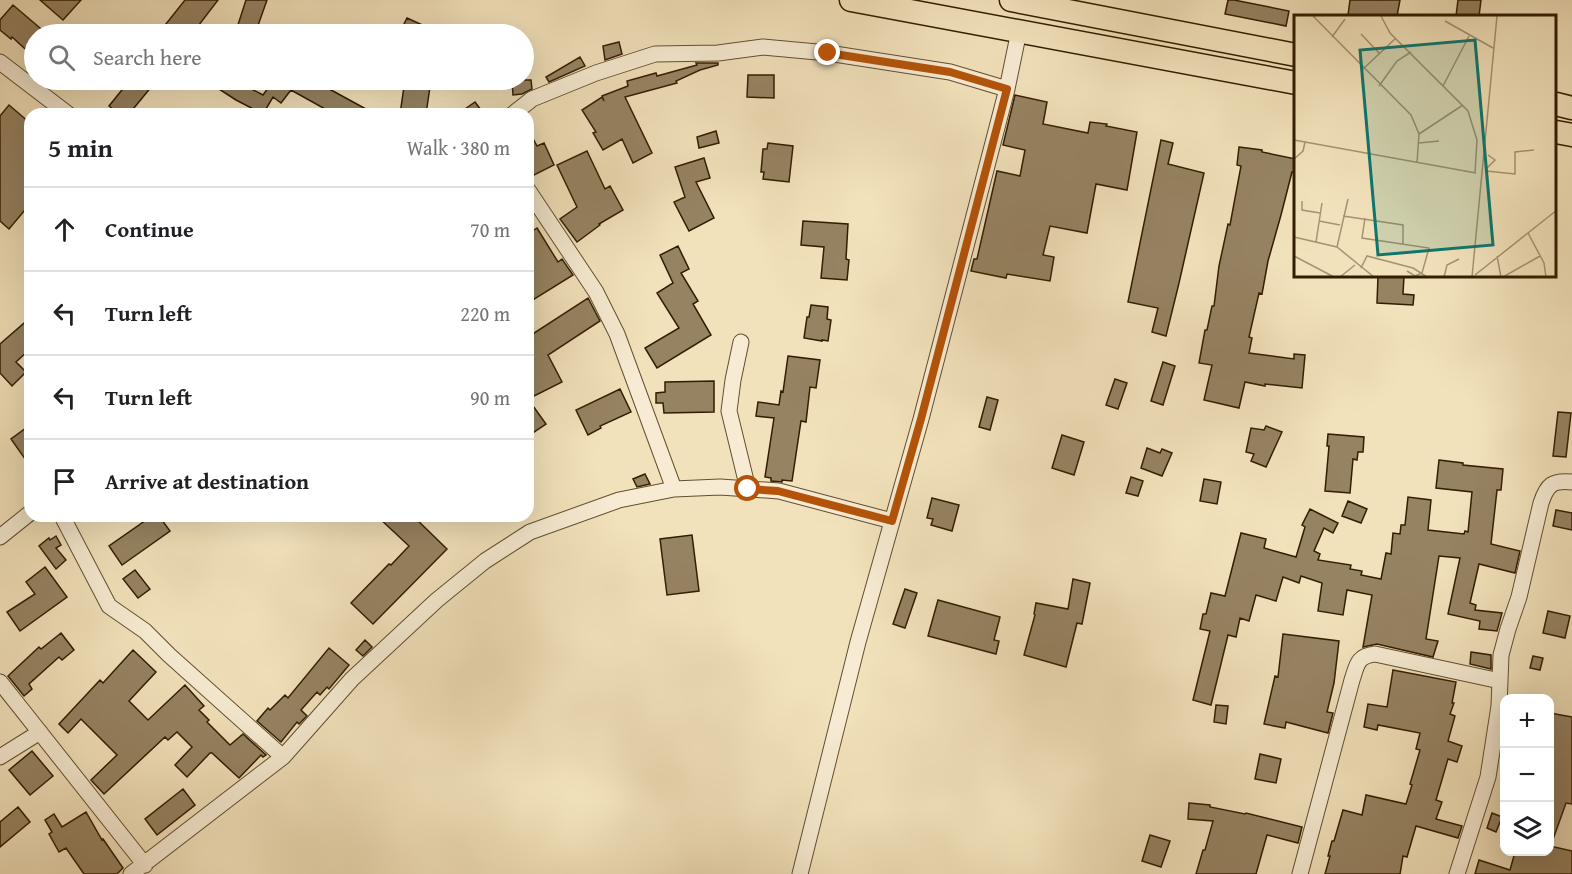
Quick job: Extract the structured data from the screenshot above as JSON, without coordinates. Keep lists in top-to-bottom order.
{
  "page": {
    "search": "Search here",
    "heading": ["5 min", "Walk · 380 m"],
    "list": [
      ["Continue", "70 m"],
      ["Turn left", "220 m"],
      ["Turn left", "90 m"],
      "Arrive at destination"
    ],
    "map_buttons": ["+", "−"]
  }
}
